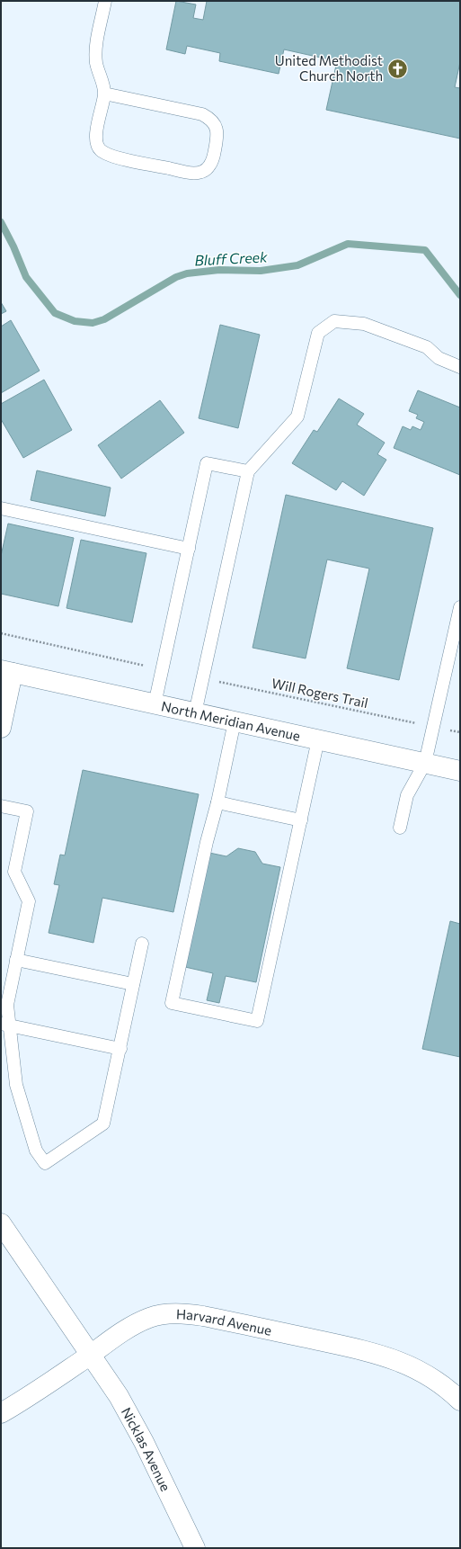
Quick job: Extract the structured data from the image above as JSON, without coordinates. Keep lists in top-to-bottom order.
{
  "streets": {
    "street": ["North Meridian Avenue", "Harvard Avenue", "Nicklas Avenue"],
    "path": ["Will Rogers Trail"]
  },
  "crossings": [
    ["Harvard Avenue", "Nicklas Avenue"]
  ],
  "water": ["Bluff Creek"],
  "places": {
    "church": ["United Methodist Church North"]
  }
}
